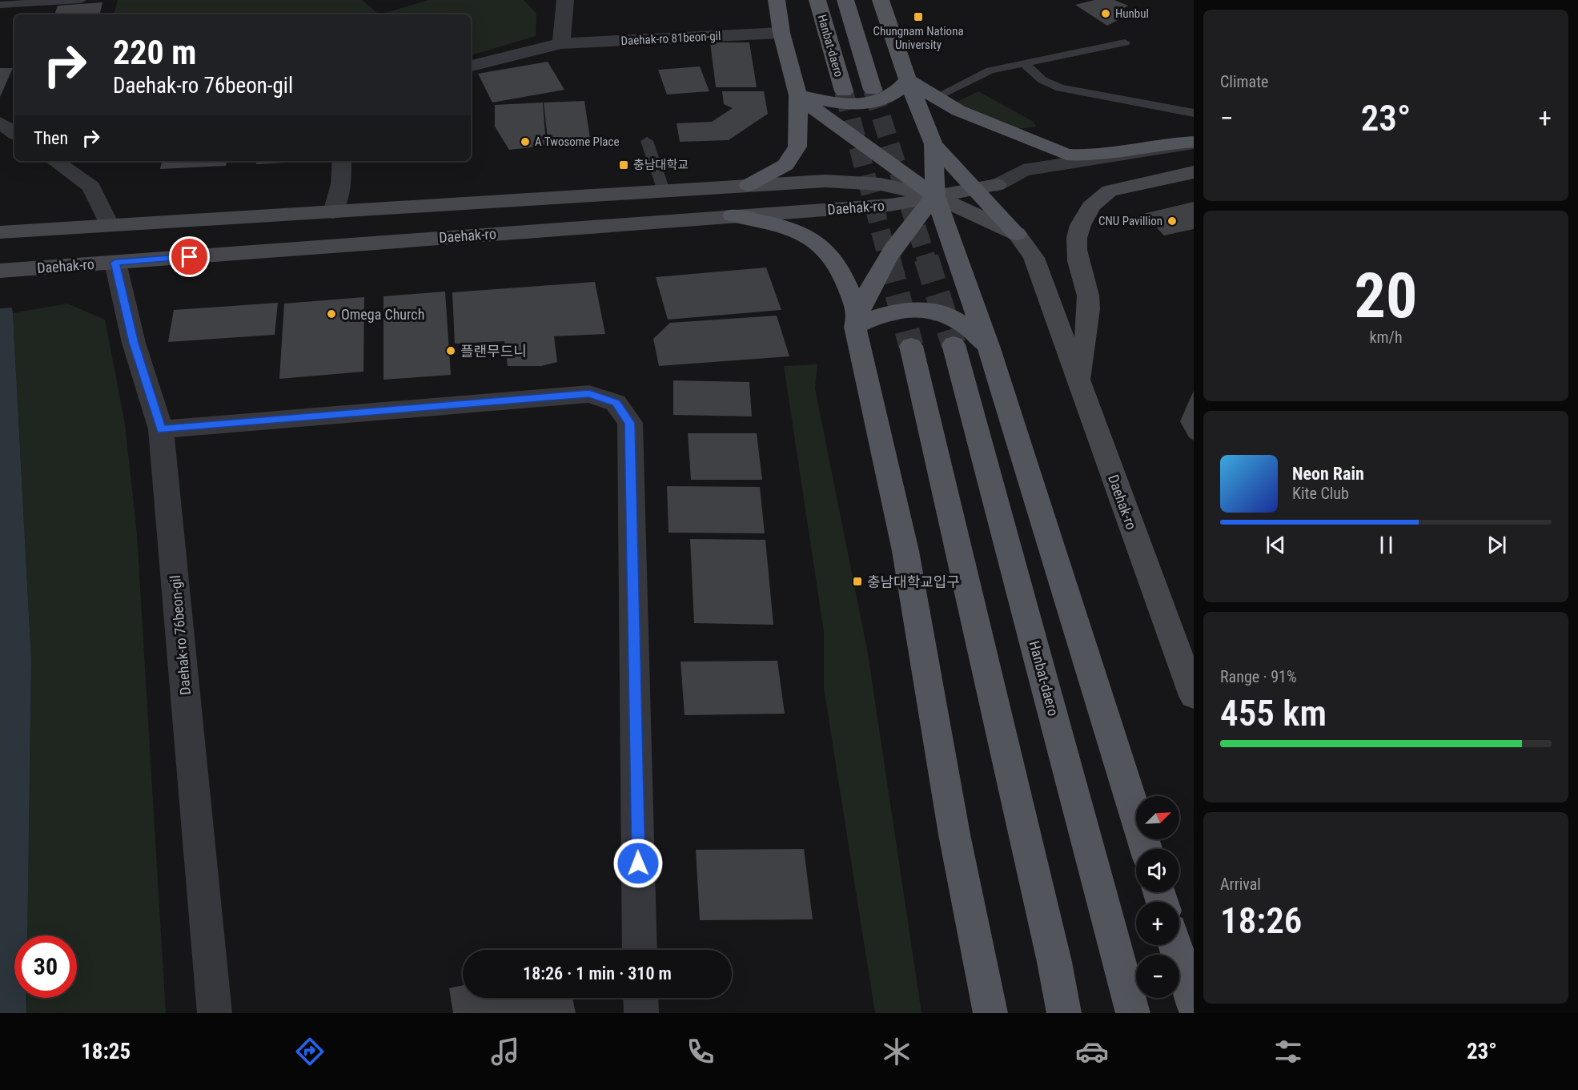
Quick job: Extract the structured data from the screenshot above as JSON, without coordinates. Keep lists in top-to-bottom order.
{
  "streets": {
    "main road": ["Hanbat-daero"],
    "street": ["Daehak-ro 81beon-gil", "Daehak-ro", "Daehak-ro 76beon-gil"]
  },
  "crossings": [
    ["Daehak-ro", "Daehak-ro 76beon-gil"]
  ],
  "places": {
    "other": [
      "Hunbul",
      "A Twosome Place",
      "CNU Pavillion",
      "Omega Church",
      "플랜무드니"
    ],
    "transit": ["Chungnam Nationa University", "충남대학교", "충남대학교입구"]
  },
  "north": "top right",
  "page": {
    "tile": [
      "Climate",
      ["20", "km/h"],
      ["Range · 91%", "455 km"],
      ["Arrival", "18:26"]
    ],
    "turn": ["220 m", "Daehak-ro 76beon-gil"],
    "heat": ["−", "23°", "+"],
    "then": "Then",
    "song": ["Neon Rain", "Kite Club"],
    "map_buttons": ["+", "−"],
    "limit": "30",
    "trip": "18:26 · 1 min · 310 m",
    "tabs": ["18:25", "23°"]
  }
}
